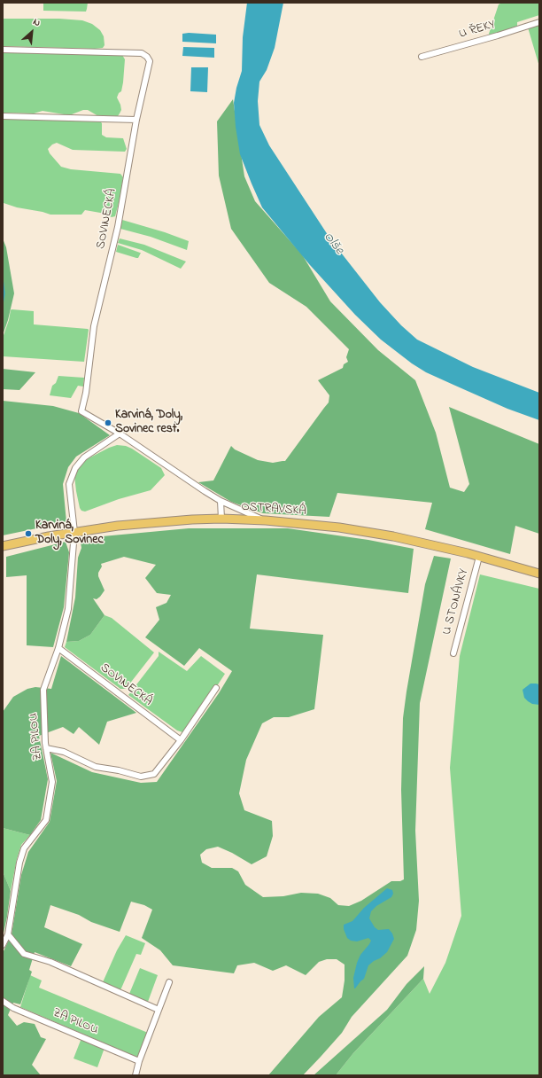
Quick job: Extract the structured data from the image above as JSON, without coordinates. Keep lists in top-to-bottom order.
{
  "streets": {
    "main road": ["OSTRAVSKÁ"],
    "street": [
      "U ŘEKY",
      "SOVINECKÁ",
      "U STONÁVKY",
      "ZA PILOU"
    ]
  },
  "crossings": [
    ["SOVINECKÁ", "OSTRAVSKÁ"],
    ["SOVINECKÁ", "ZA PILOU"],
    ["OSTRAVSKÁ", "U STONÁVKY"],
    ["OSTRAVSKÁ", "ZA PILOU"]
  ],
  "water": ["Olše"],
  "places": ["Karviná, Doly, Sovinec rest.", "Karviná, Doly, Sovinec"],
  "north": "top right"
}
